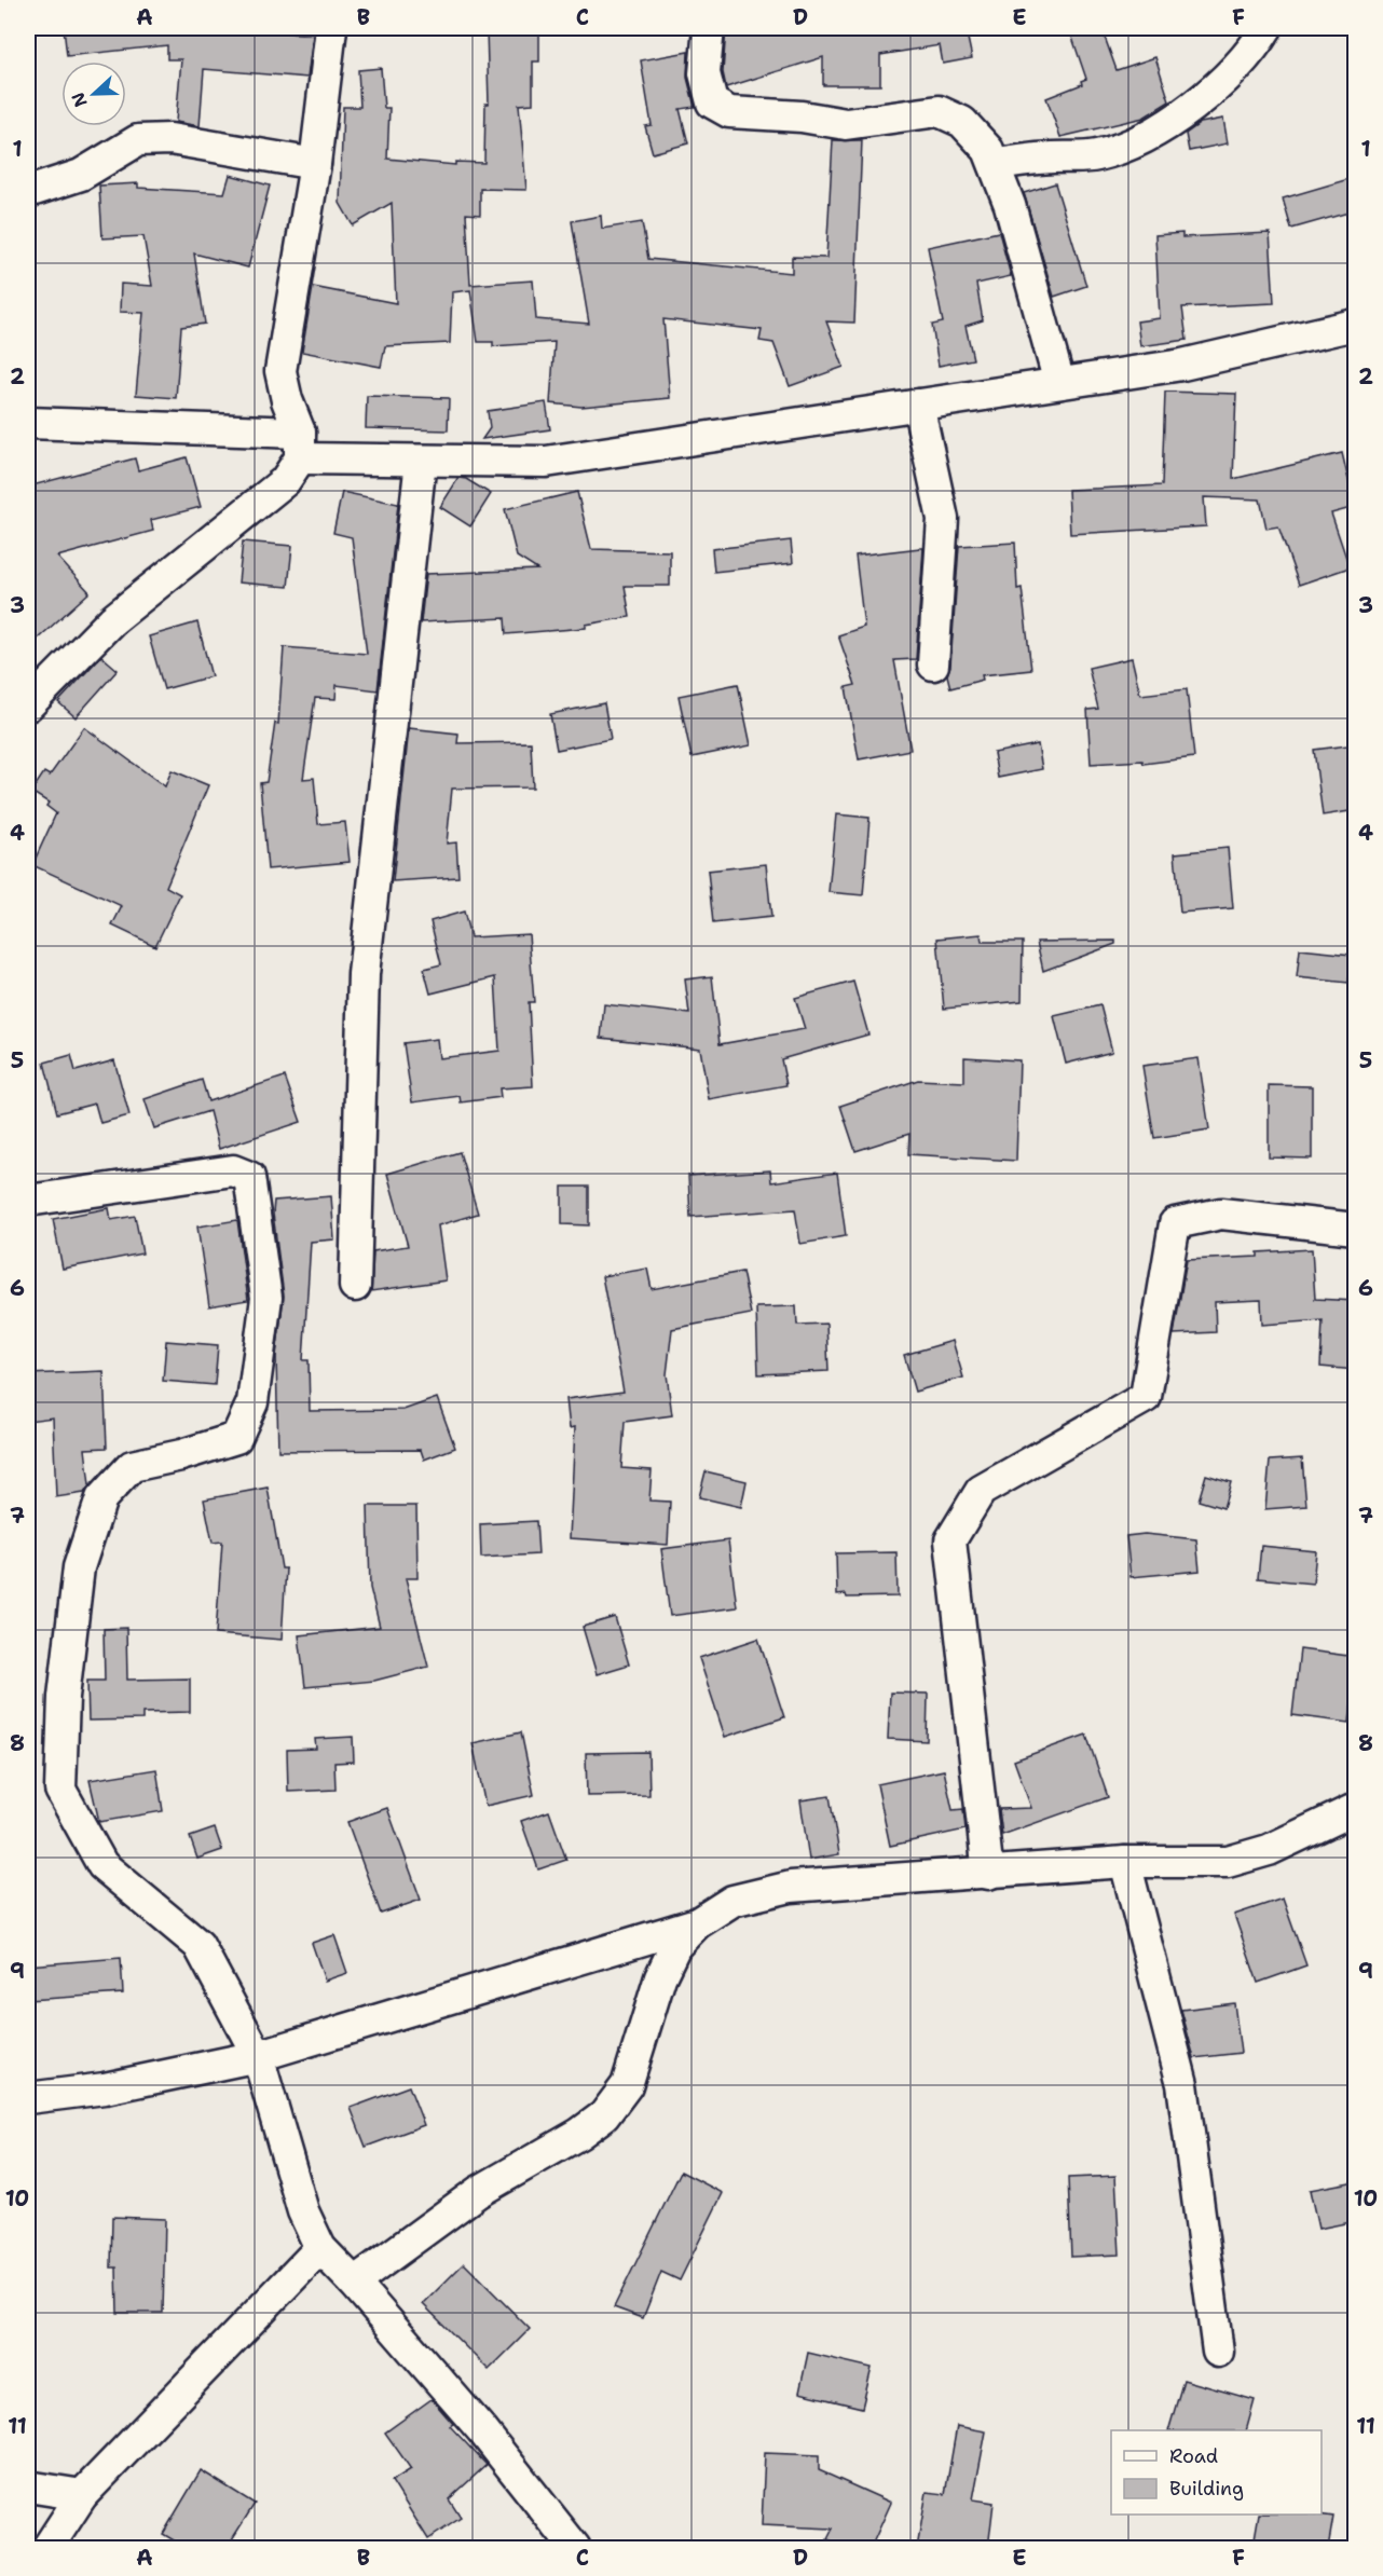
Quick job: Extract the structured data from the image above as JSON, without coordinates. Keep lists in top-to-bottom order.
{
  "legend": ["Road", "Building"],
  "north": "left",
  "grid": {
    "columns": [
      "A",
      "B",
      "C",
      "D",
      "E",
      "F"
    ],
    "rows": [
      "1",
      "2",
      "3",
      "4",
      "5",
      "6",
      "7",
      "8",
      "9",
      "10",
      "11"
    ]
  }
}
